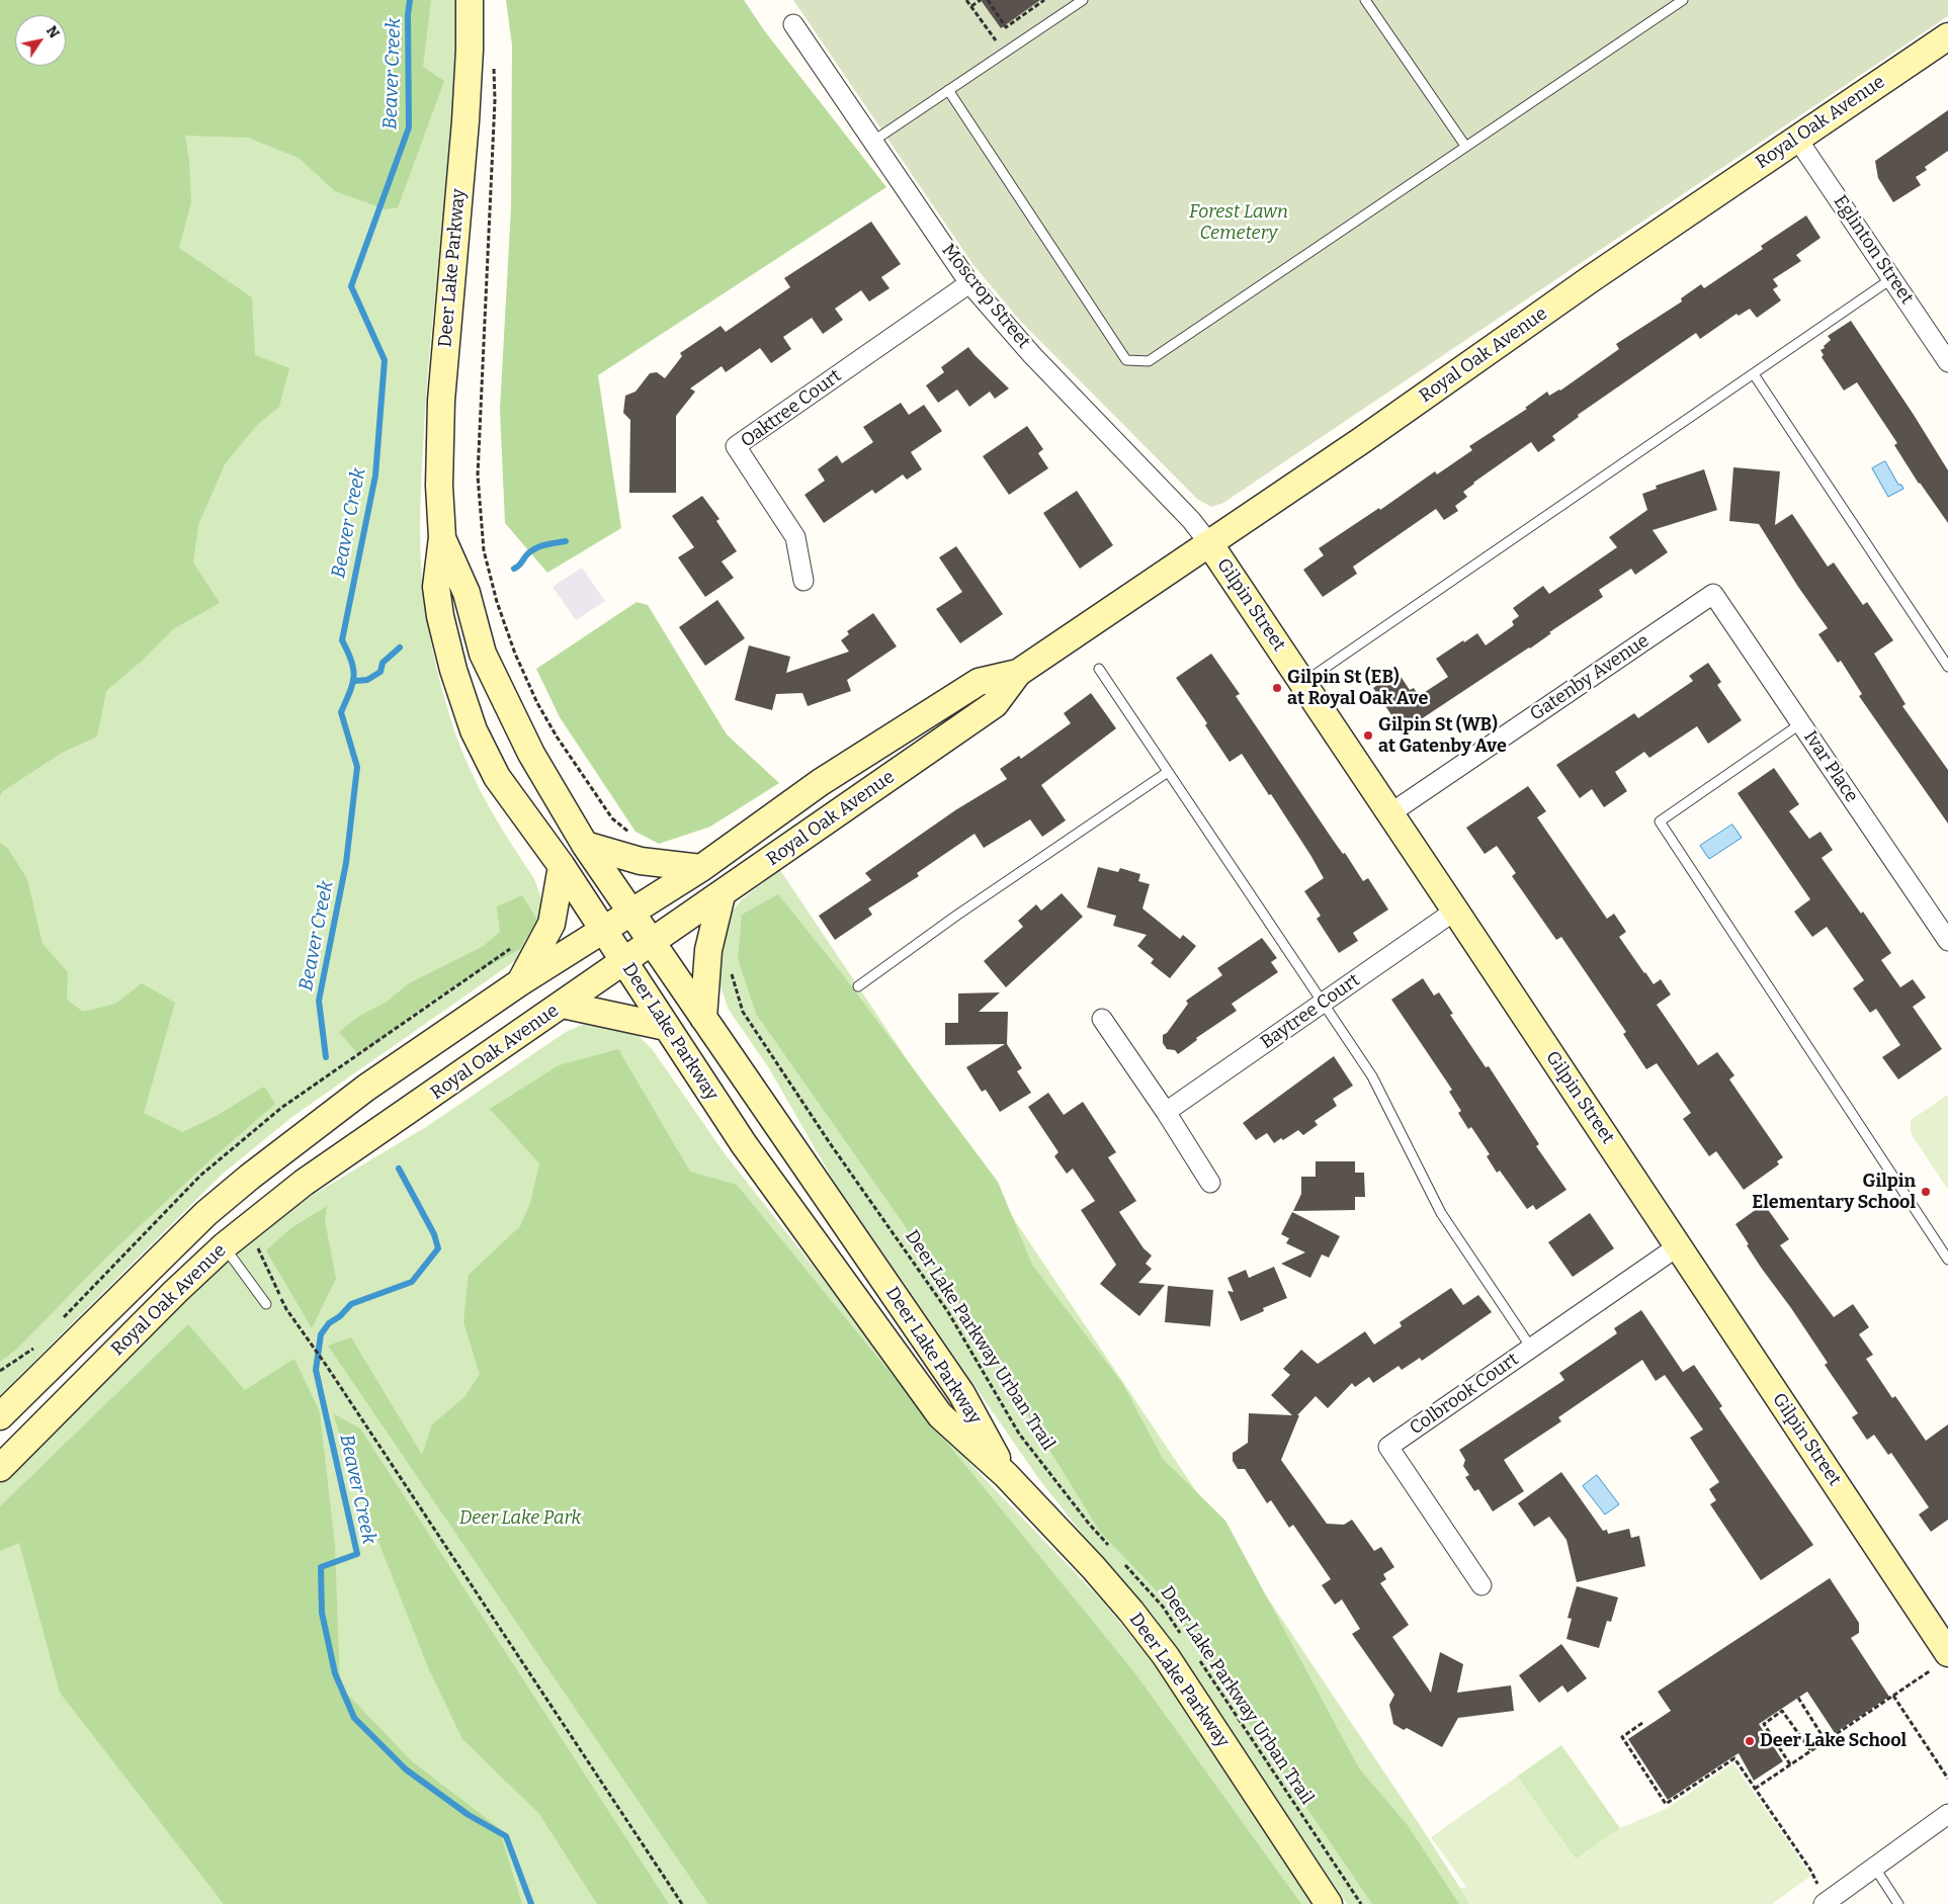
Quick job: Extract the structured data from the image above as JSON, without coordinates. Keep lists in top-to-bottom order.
{
  "streets": {
    "main road": ["Royal Oak Avenue", "Deer Lake Parkway", "Gilpin Street"],
    "street": [
      "Eglinton Street",
      "Moscrop Street",
      "Oaktree Court",
      "Gatenby Avenue",
      "Ivar Place",
      "Baytree Court",
      "Colbrook Court"
    ],
    "path": ["Deer Lake Parkway Urban Trail"]
  },
  "crossings": [
    ["Royal Oak Avenue", "Eglinton Street"],
    ["Royal Oak Avenue", "Deer Lake Parkway"],
    ["Royal Oak Avenue", "Moscrop Street"],
    ["Royal Oak Avenue", "Gilpin Street"],
    ["Moscrop Street", "Oaktree Court"],
    ["Moscrop Street", "Gilpin Street"],
    ["Gilpin Street", "Gatenby Avenue"],
    ["Gilpin Street", "Baytree Court"],
    ["Gilpin Street", "Colbrook Court"],
    ["Gatenby Avenue", "Ivar Place"]
  ],
  "water": ["Beaver Creek"],
  "parks": ["Forest Lawn Cemetery", "Deer Lake Park"],
  "places": [
    "Gilpin St (EB) at Royal Oak Ave",
    "Gilpin St (WB) at Gatenby Ave",
    "Gilpin Elementary School",
    "Deer Lake School"
  ],
  "north": "top right"
}
